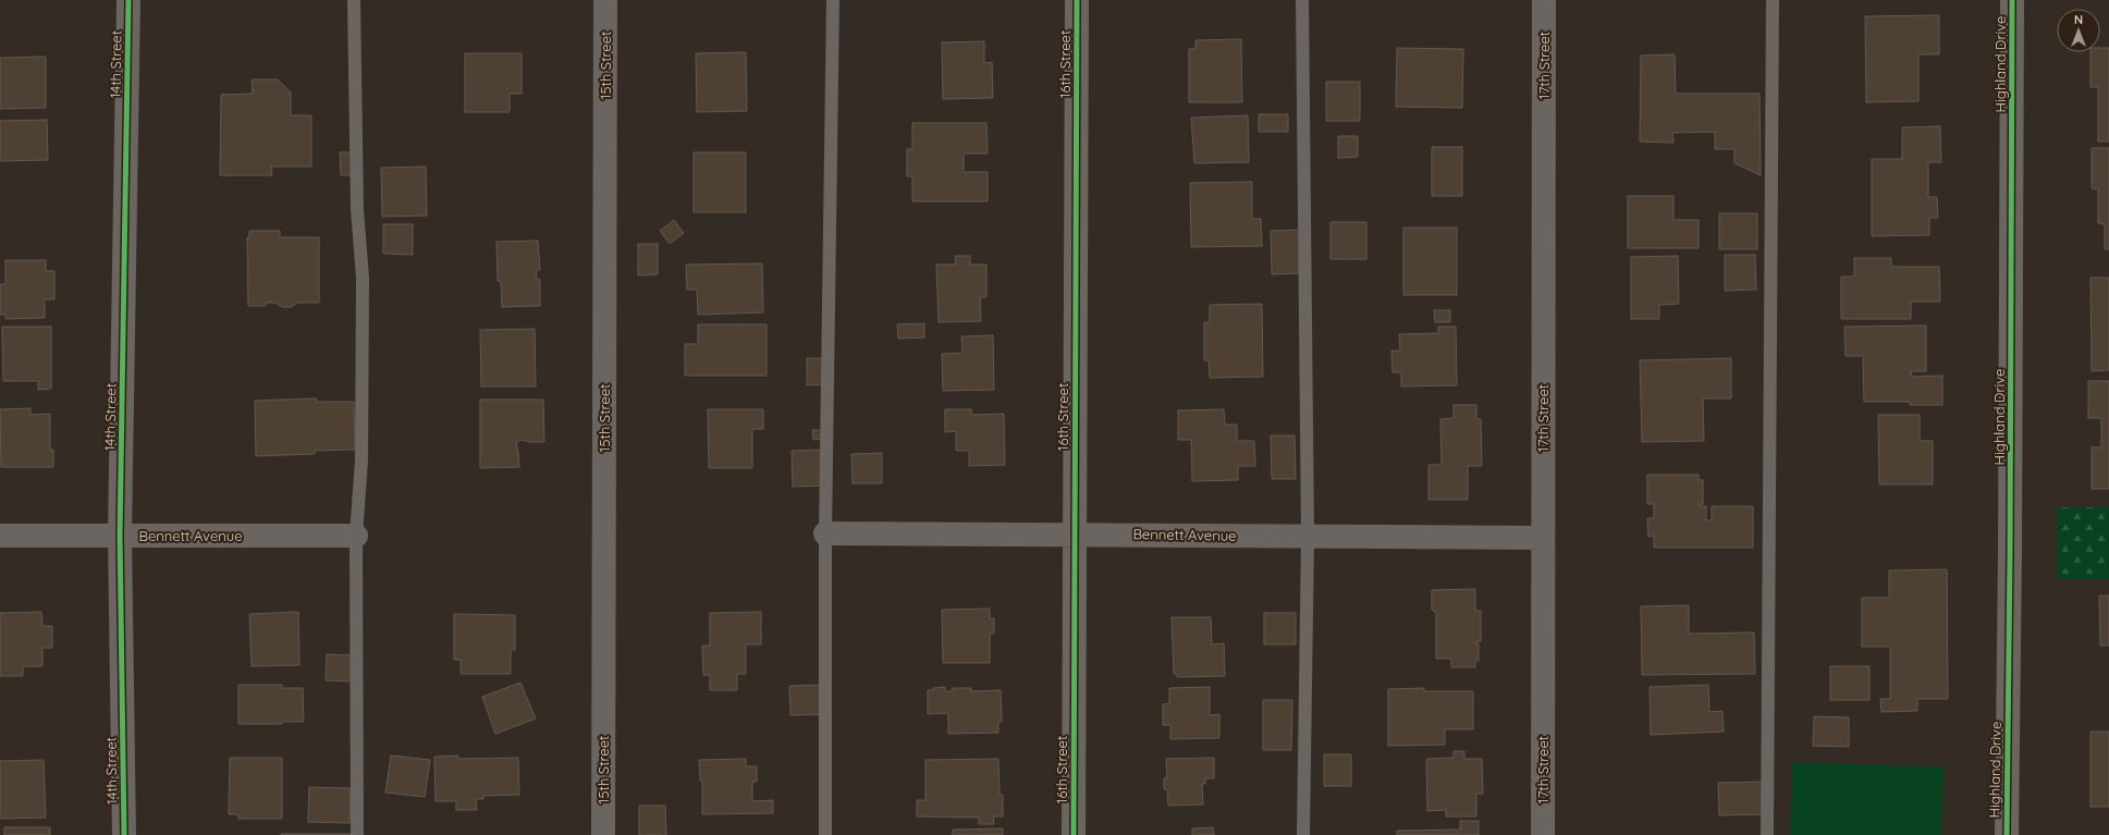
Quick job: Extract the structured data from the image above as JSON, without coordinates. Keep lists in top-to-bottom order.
{
  "streets": {
    "street": [
      "14th Street",
      "16th Street",
      "Highland Drive",
      "15th Street",
      "17th Street",
      "Bennett Avenue"
    ]
  },
  "crossings": [
    ["14th Street", "Bennett Avenue"],
    ["16th Street", "Bennett Avenue"],
    ["17th Street", "Bennett Avenue"]
  ],
  "north": "top"
}
